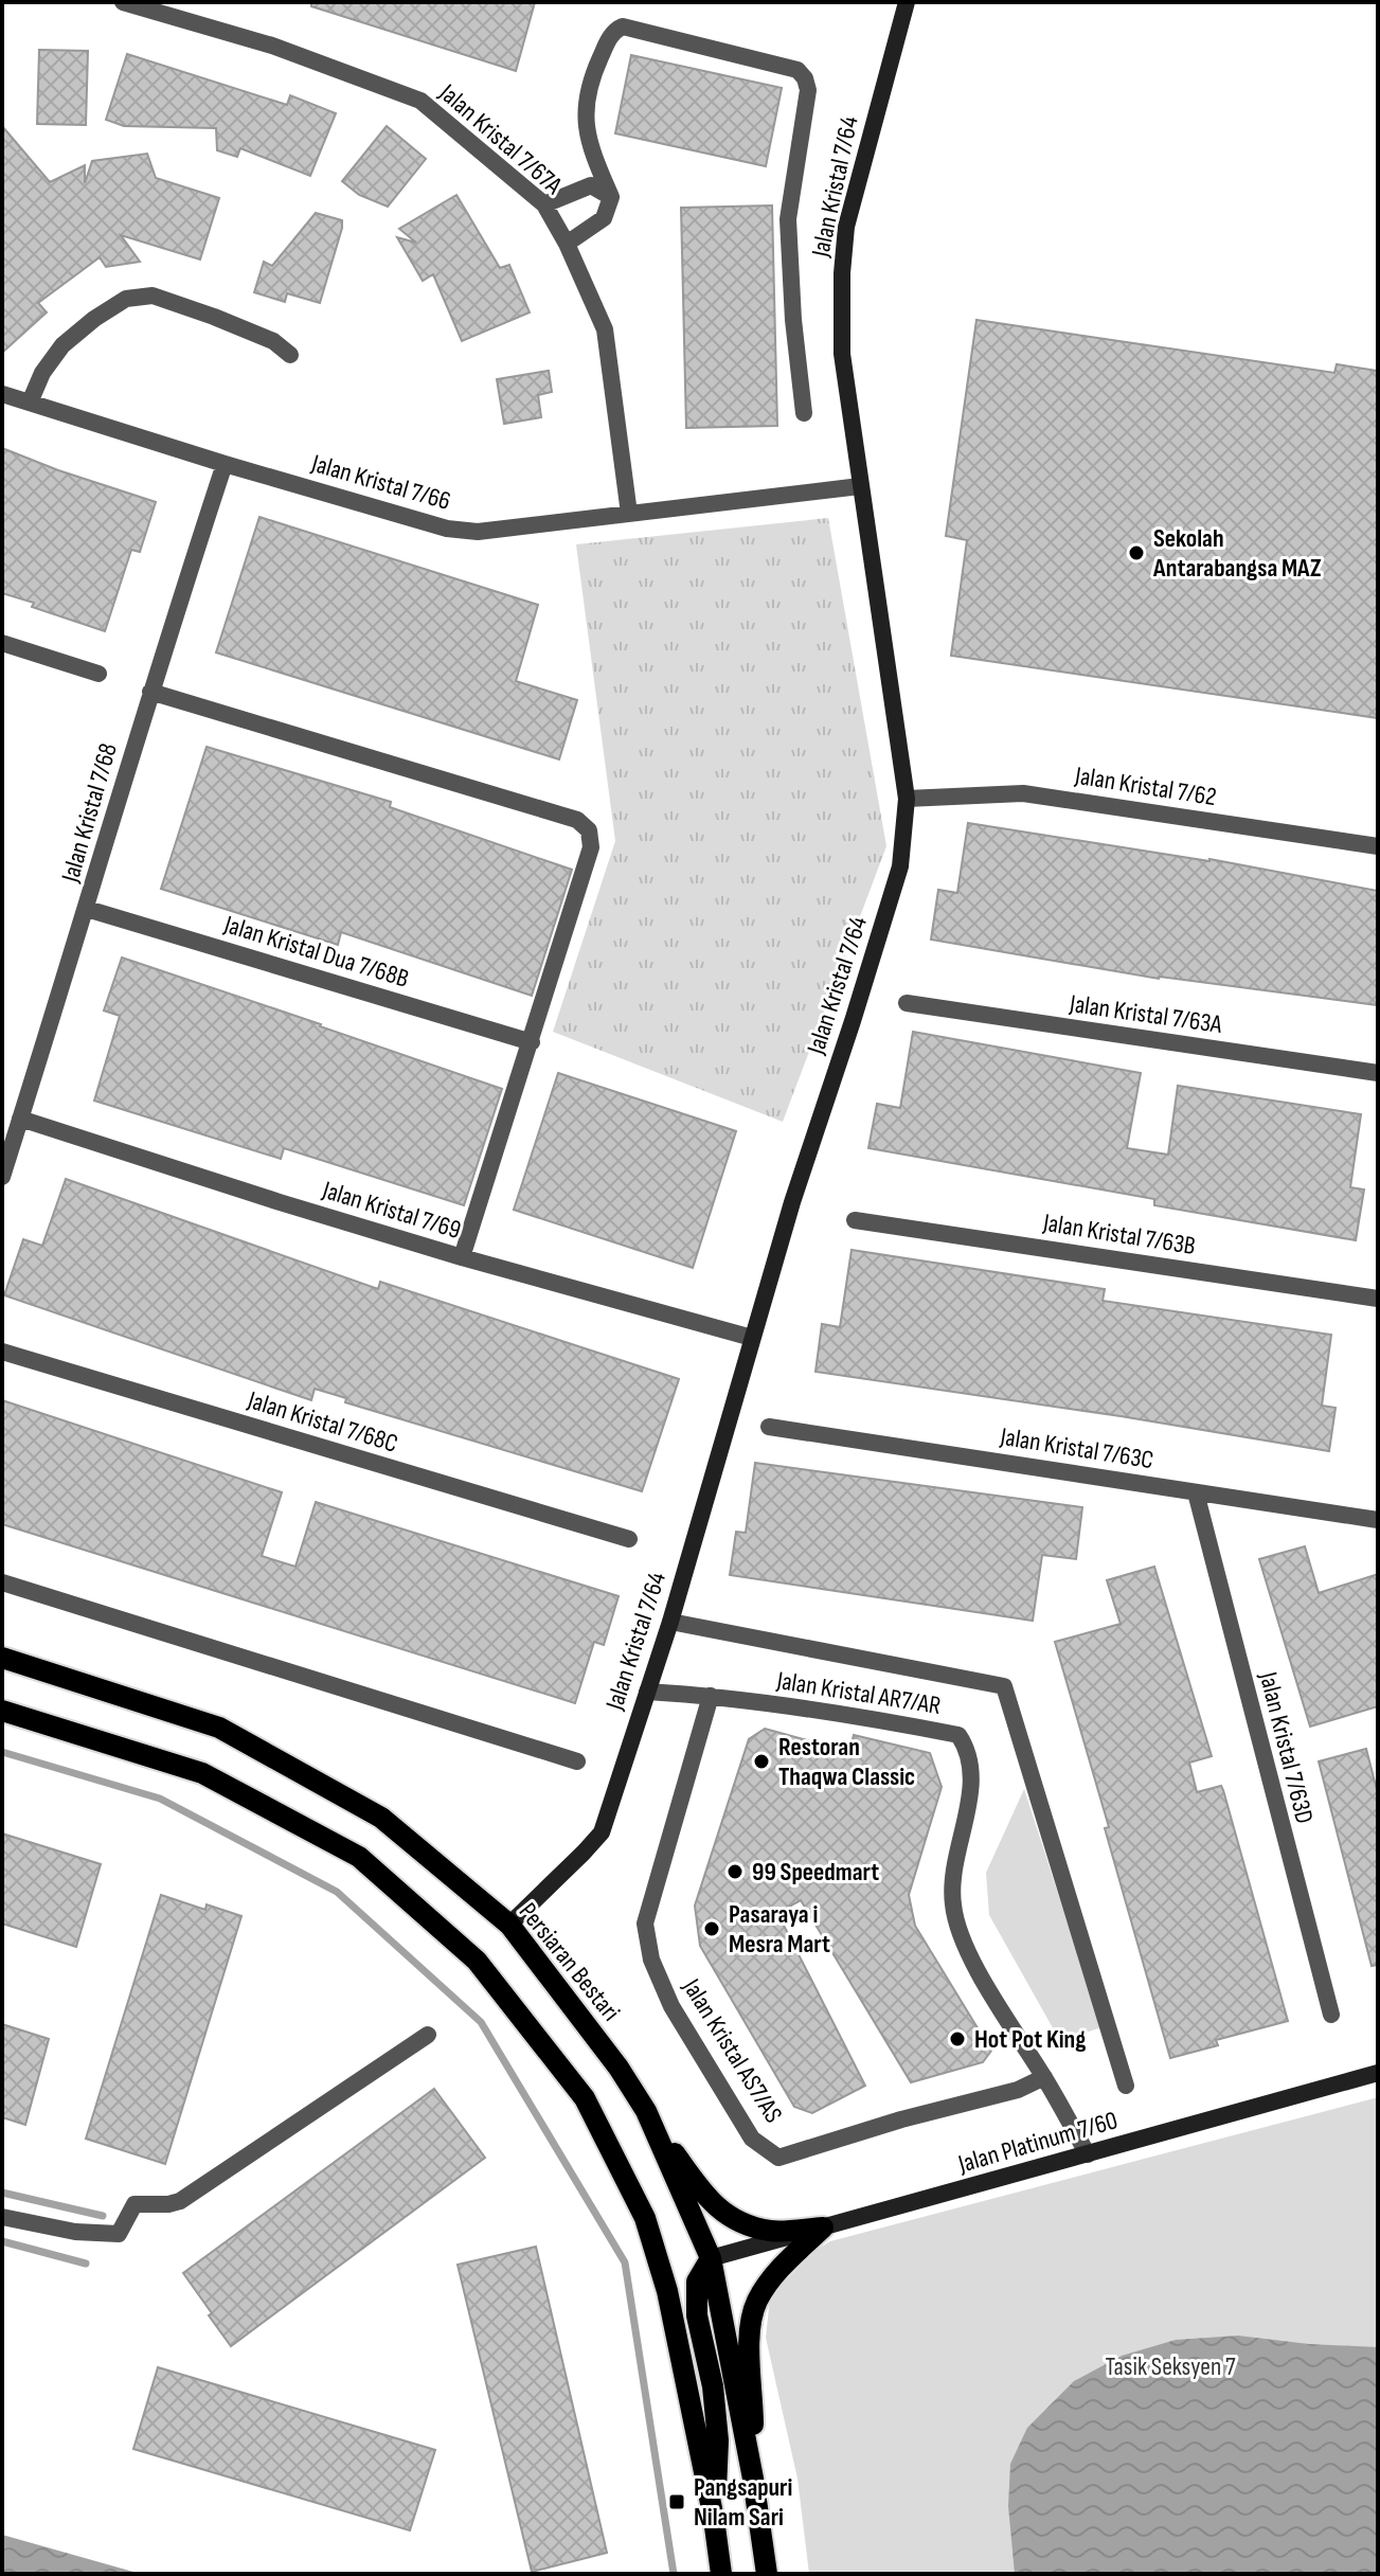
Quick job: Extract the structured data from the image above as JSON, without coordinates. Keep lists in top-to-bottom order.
{
  "streets": {
    "main road": ["Persiaran Bestari"],
    "street": [
      "Jalan Kristal 7/67A",
      "Jalan Kristal 7/64",
      "Jalan Kristal 7/66",
      "Jalan Kristal 7/62",
      "Jalan Kristal 7/68",
      "Jalan Kristal Dua 7/68B",
      "Jalan Kristal 7/63A",
      "Jalan Kristal 7/69",
      "Jalan Kristal 7/63B",
      "Jalan Kristal 7/68C",
      "Jalan Kristal 7/63C",
      "Jalan Kristal AR7/AR",
      "Jalan Kristal 7/63D",
      "Jalan Kristal AS7/AS",
      "Jalan Platinum 7/60"
    ]
  },
  "crossings": [
    ["Jalan Kristal 7/67A", "Jalan Kristal 7/66"],
    ["Jalan Kristal 7/64", "Jalan Kristal 7/66"],
    ["Jalan Kristal 7/64", "Jalan Kristal 7/62"],
    ["Jalan Kristal 7/64", "Jalan Kristal 7/69"],
    ["Jalan Kristal 7/64", "Jalan Kristal AR7/AR"],
    ["Jalan Kristal 7/64", "Persiaran Bestari"],
    ["Jalan Kristal 7/66", "Jalan Kristal 7/68"],
    ["Jalan Kristal 7/68", "Jalan Kristal Dua 7/68B"],
    ["Jalan Kristal 7/68", "Jalan Kristal 7/69"],
    ["Jalan Kristal 7/63C", "Jalan Kristal 7/63D"],
    ["Jalan Kristal AR7/AR", "Jalan Kristal AS7/AS"],
    ["Jalan Kristal AR7/AR", "Jalan Platinum 7/60"],
    ["Persiaran Bestari", "Jalan Platinum 7/60"]
  ],
  "parks": ["Tasik Seksyen 7"],
  "places": {
    "other": [
      "Sekolah Antarabangsa MAZ",
      "Restoran Thaqwa Classic",
      "99 Speedmart",
      "Pasaraya i Mesra Mart",
      "Hot Pot King"
    ],
    "transit": ["Pangsapuri Nilam Sari"]
  }
}
